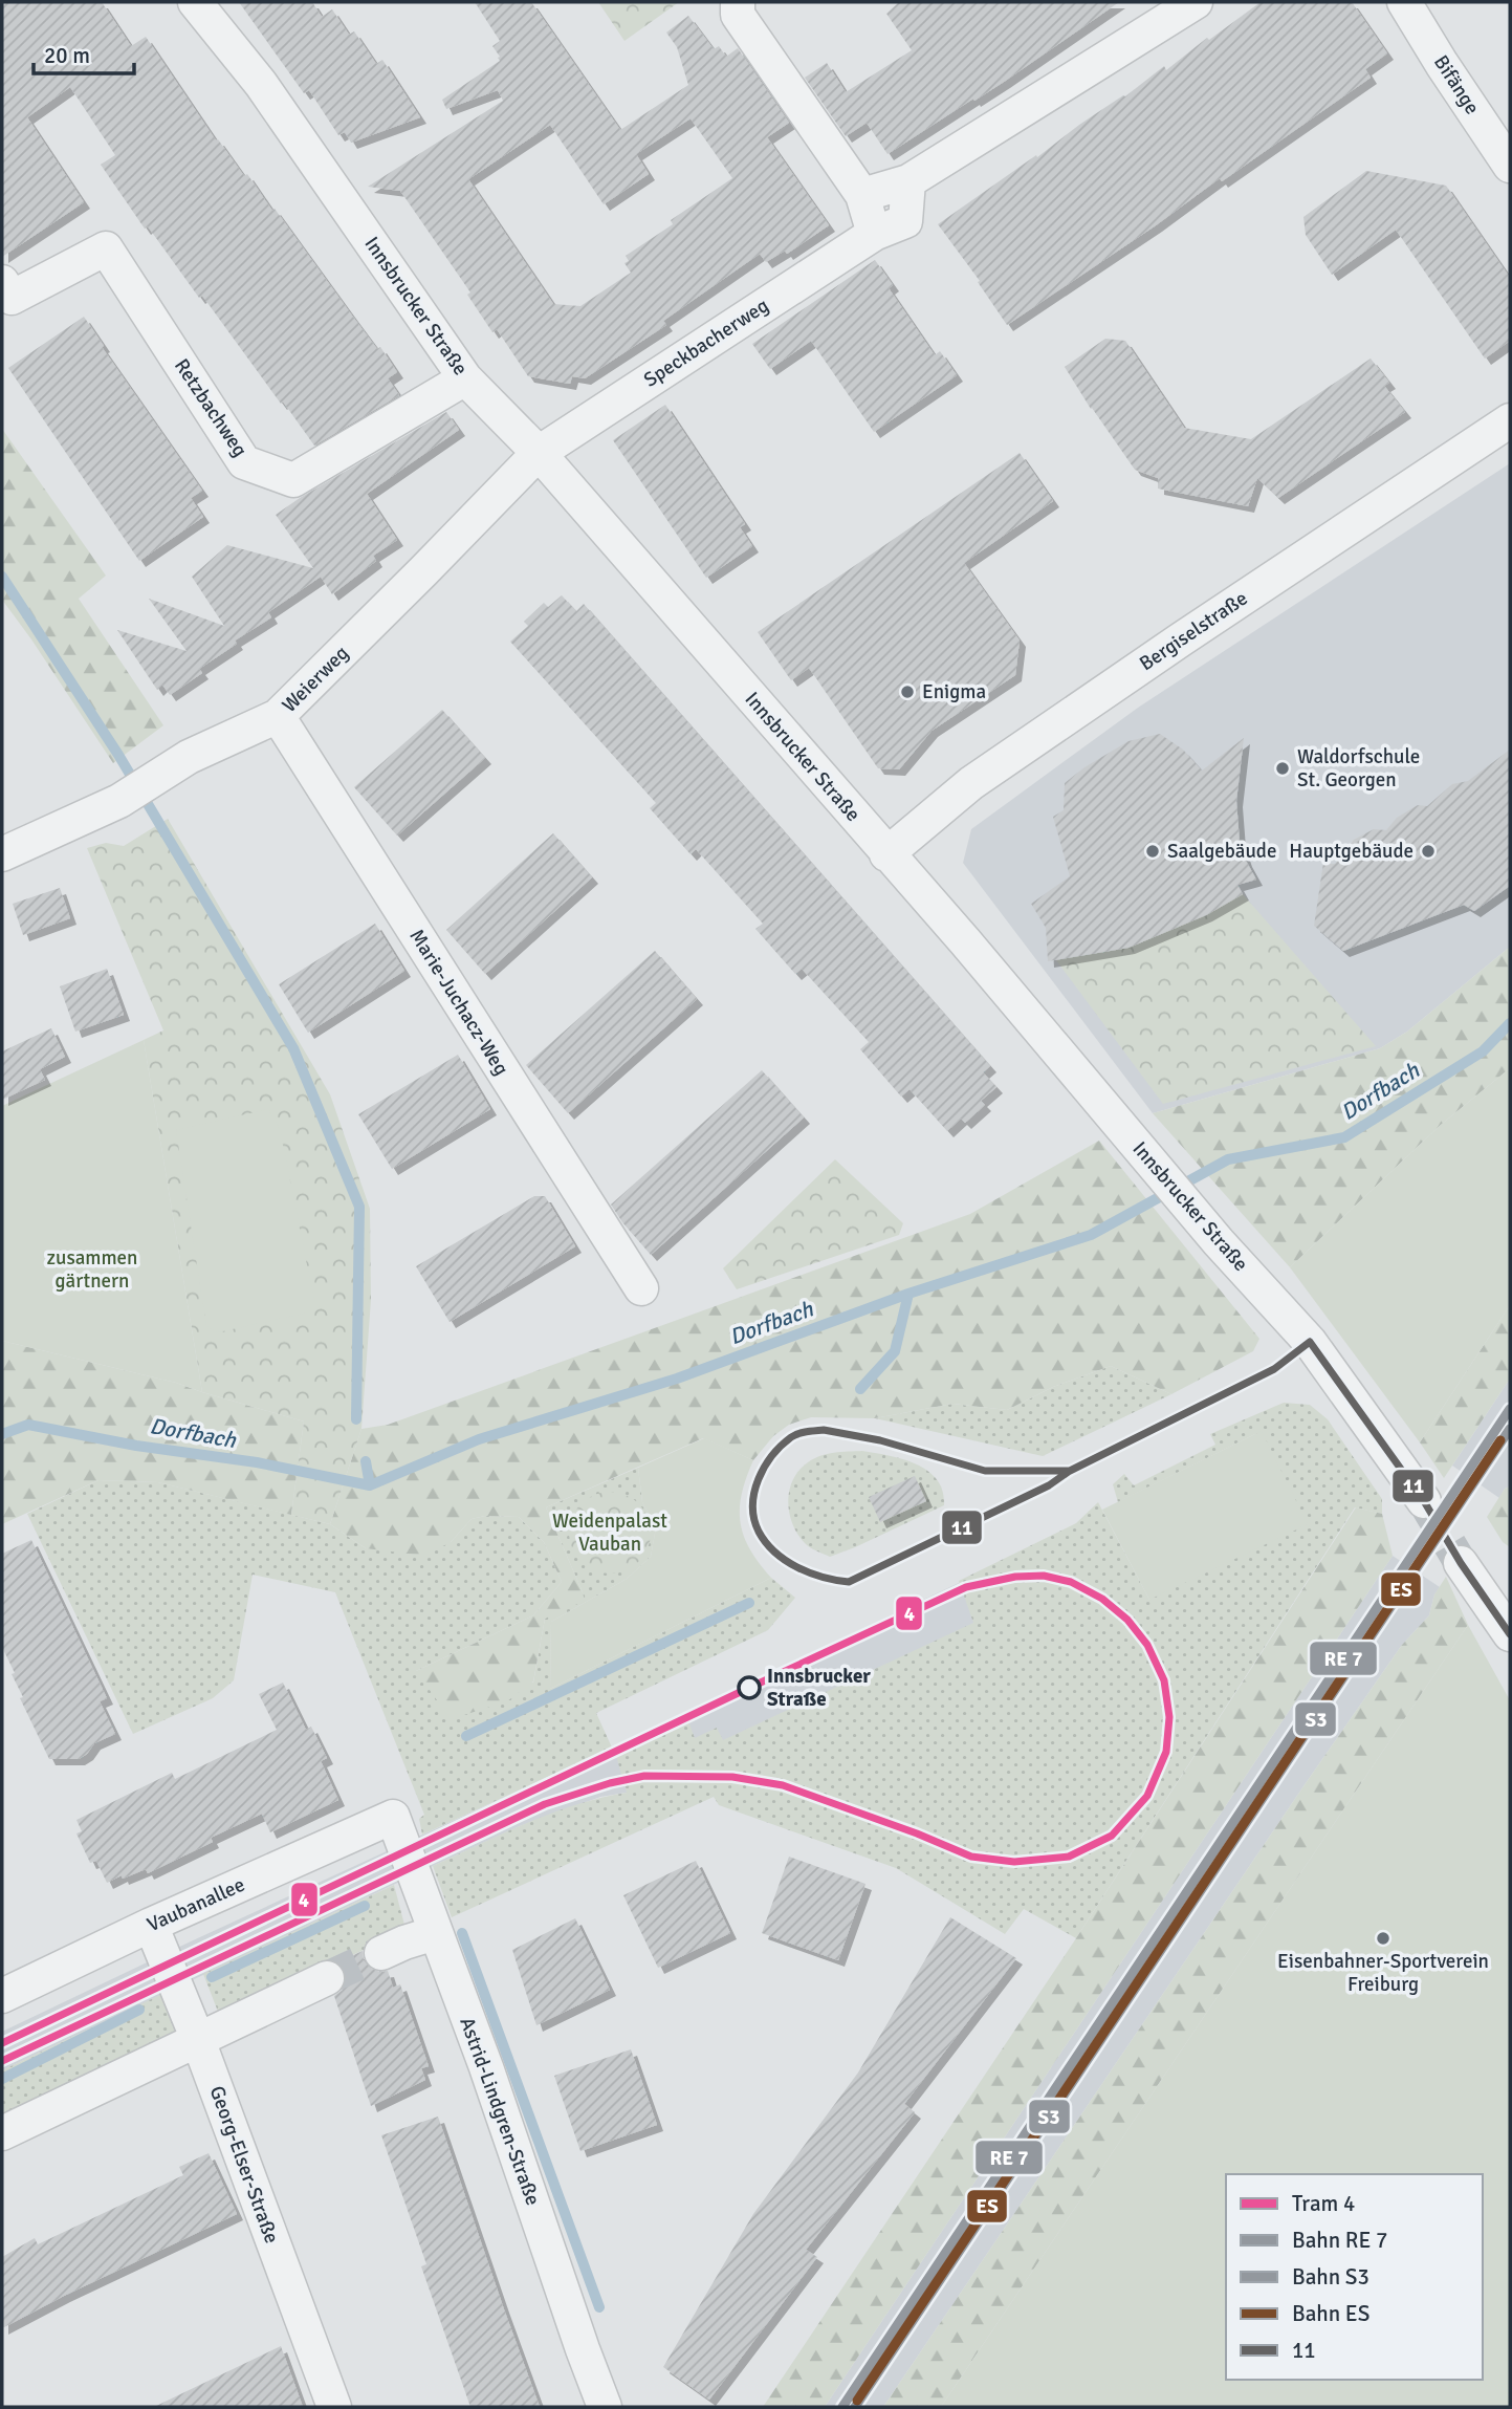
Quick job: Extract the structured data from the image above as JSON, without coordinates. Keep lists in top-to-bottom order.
{
  "streets": {
    "street": [
      "Bifänge",
      "Innsbrucker Straße",
      "Speckbacherweg",
      "Retzbachweg",
      "Bergiselstraße",
      "Weierweg",
      "Marie-Juchacz-Weg",
      "Vaubanallee",
      "Astrid-Lindgren-Straße",
      "Georg-Elser-Straße"
    ]
  },
  "crossings": [
    ["Innsbrucker Straße", "Speckbacherweg"],
    ["Innsbrucker Straße", "Retzbachweg"],
    ["Innsbrucker Straße", "Bergiselstraße"],
    ["Innsbrucker Straße", "Weierweg"],
    ["Speckbacherweg", "Weierweg"],
    ["Weierweg", "Marie-Juchacz-Weg"],
    ["Vaubanallee", "Astrid-Lindgren-Straße"],
    ["Vaubanallee", "Georg-Elser-Straße"]
  ],
  "water": ["Dorfbach"],
  "parks": ["zusammen gärtnern", "Weidenpalast Vauban"],
  "places": [
    "Enigma",
    "Waldorfschule St. Georgen",
    "Saalgebäude",
    "Hauptgebäude",
    "Innsbrucker Straße",
    "Eisenbahner-Sportverein Freiburg"
  ],
  "lines": [
    "transit line 11",
    "rail line S3",
    "rail line ES",
    "tram line 4"
  ],
  "legend": [
    "Tram 4",
    "Bahn RE 7",
    "Bahn S3",
    "Bahn ES",
    "11"
  ],
  "scale_bar": "20 m"
}
